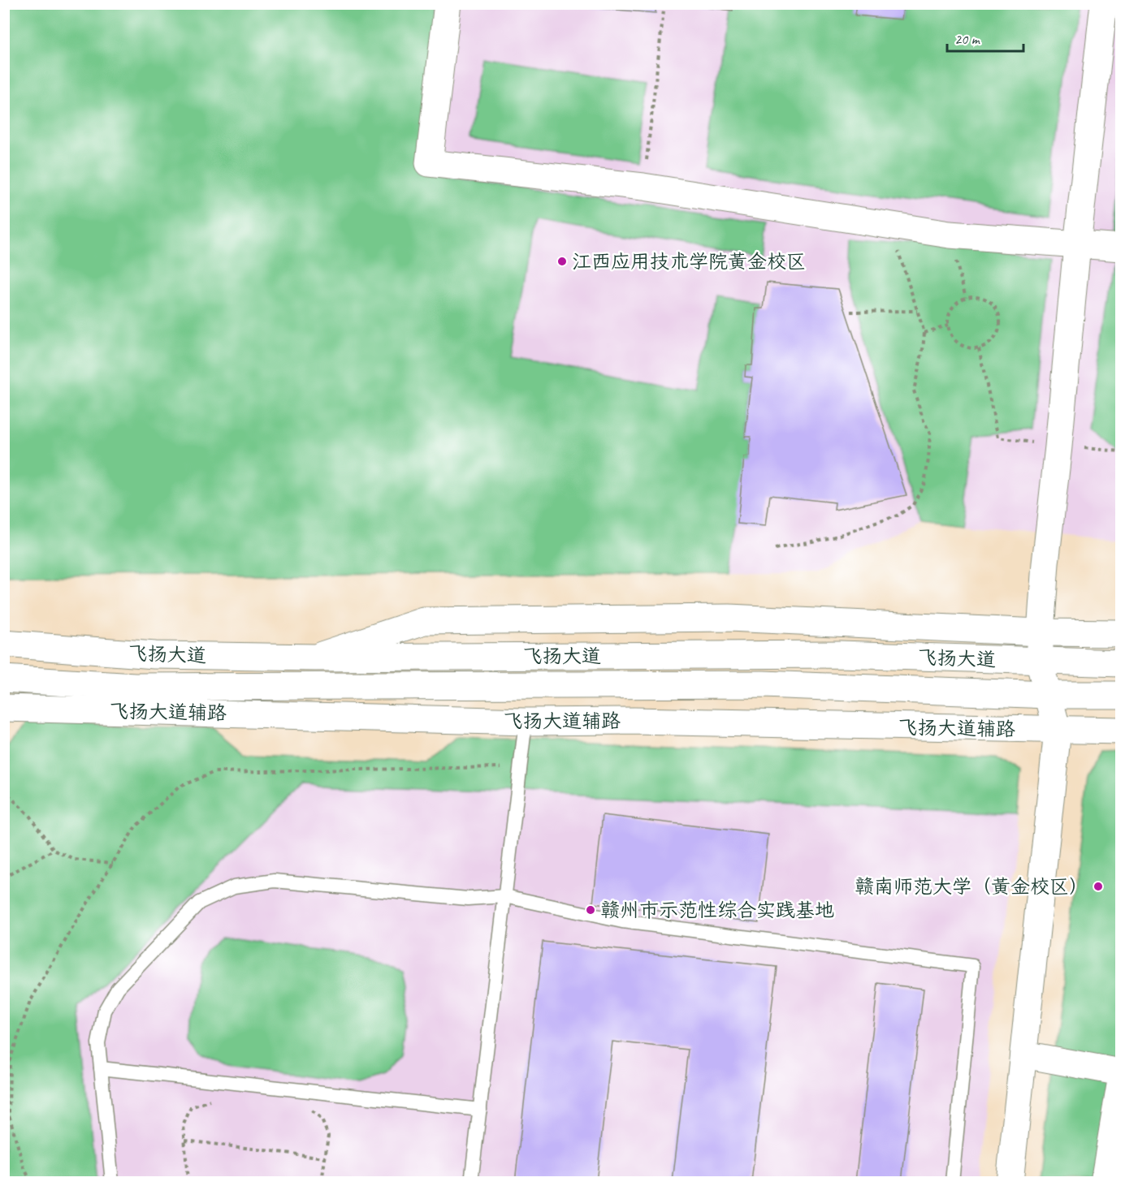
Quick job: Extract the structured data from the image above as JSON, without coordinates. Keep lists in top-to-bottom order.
{
  "streets": {
    "street": ["飞扬大道", "飞扬大道辅路"]
  },
  "places": ["江西应用技术学院黄金校区", "赣南师范大学（黄金校区）", "赣州市示范性综合实践基地"],
  "scale_bar": "20 m"
}
